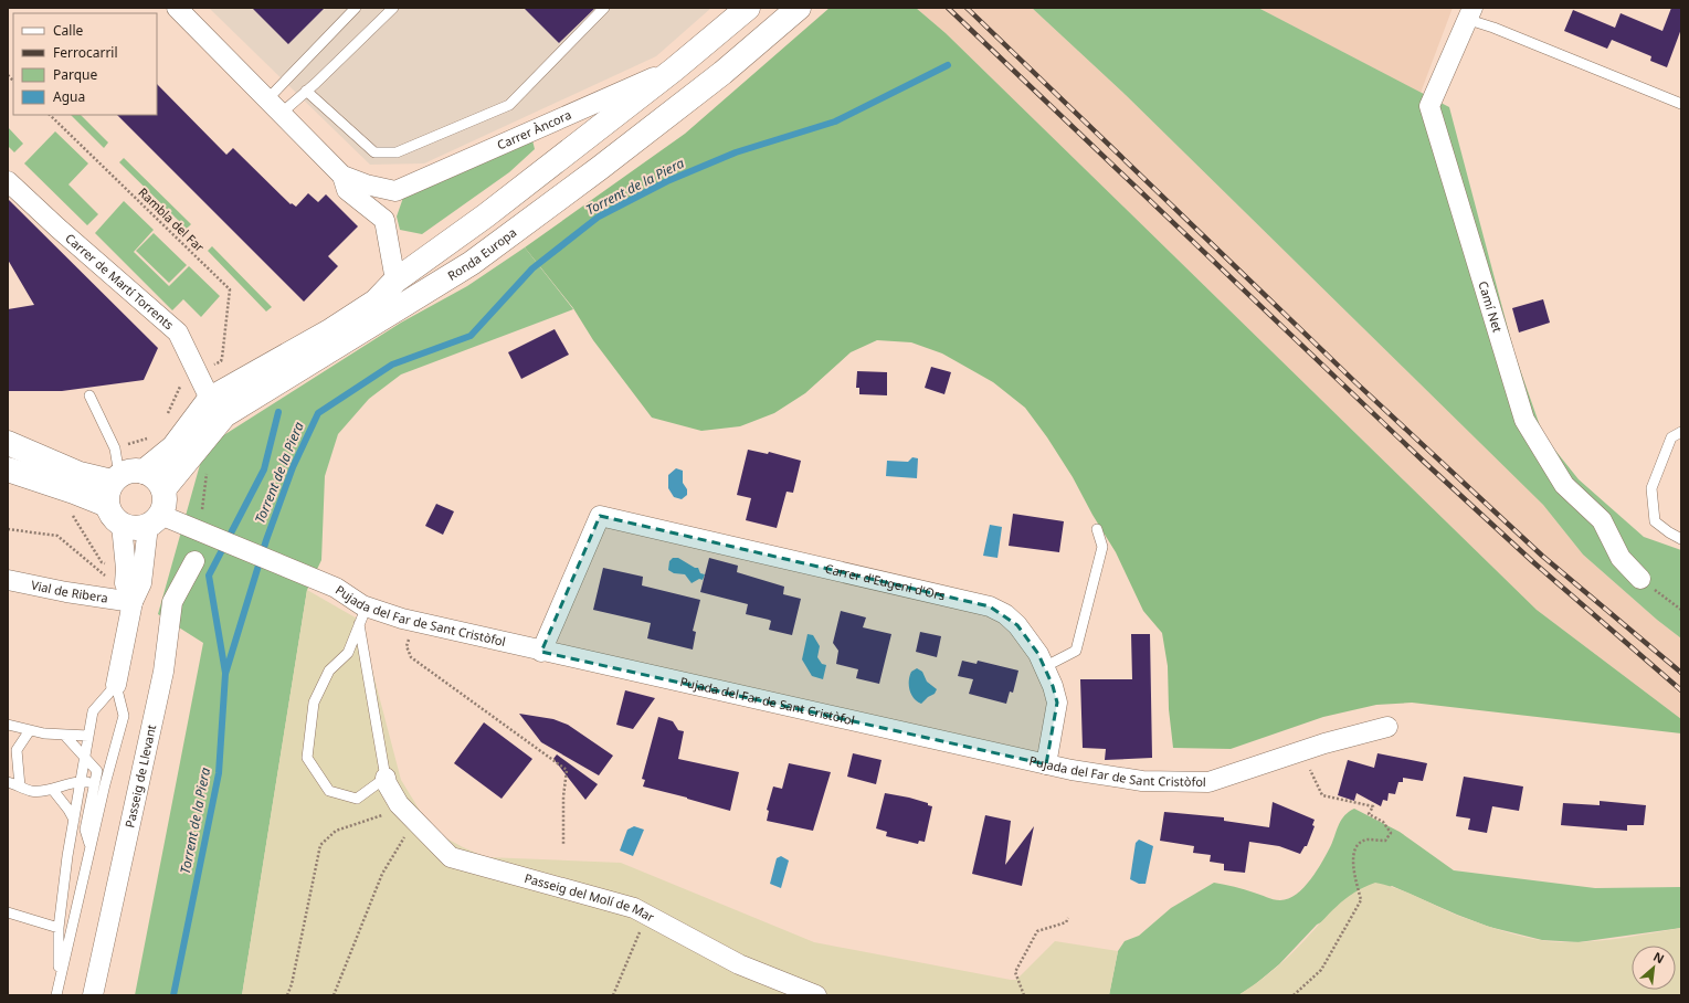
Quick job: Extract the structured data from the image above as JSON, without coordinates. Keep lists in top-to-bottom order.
{
  "streets": {
    "street": [
      "Carrer Àncora",
      "Ronda Europa",
      "Carrer de Martí Torrents",
      "Camí Net",
      "Carrer d'Eugeni d'Ors",
      "Vial de Ribera",
      "Pujada del Far de Sant Cristòfol",
      "Passeig de Llevant",
      "Passeig del Molí de Mar"
    ],
    "path": ["Rambla del Far"]
  },
  "crossings": [
    ["Ronda Europa", "Pujada del Far de Sant Cristòfol"],
    ["Carrer d'Eugeni d'Ors", "Pujada del Far de Sant Cristòfol"],
    ["Pujada del Far de Sant Cristòfol", "Passeig del Molí de Mar"]
  ],
  "water": ["Torrent de la Piera"],
  "legend": [
    "Calle",
    "Ferrocarril",
    "Parque",
    "Agua"
  ],
  "north": "top right"
}
